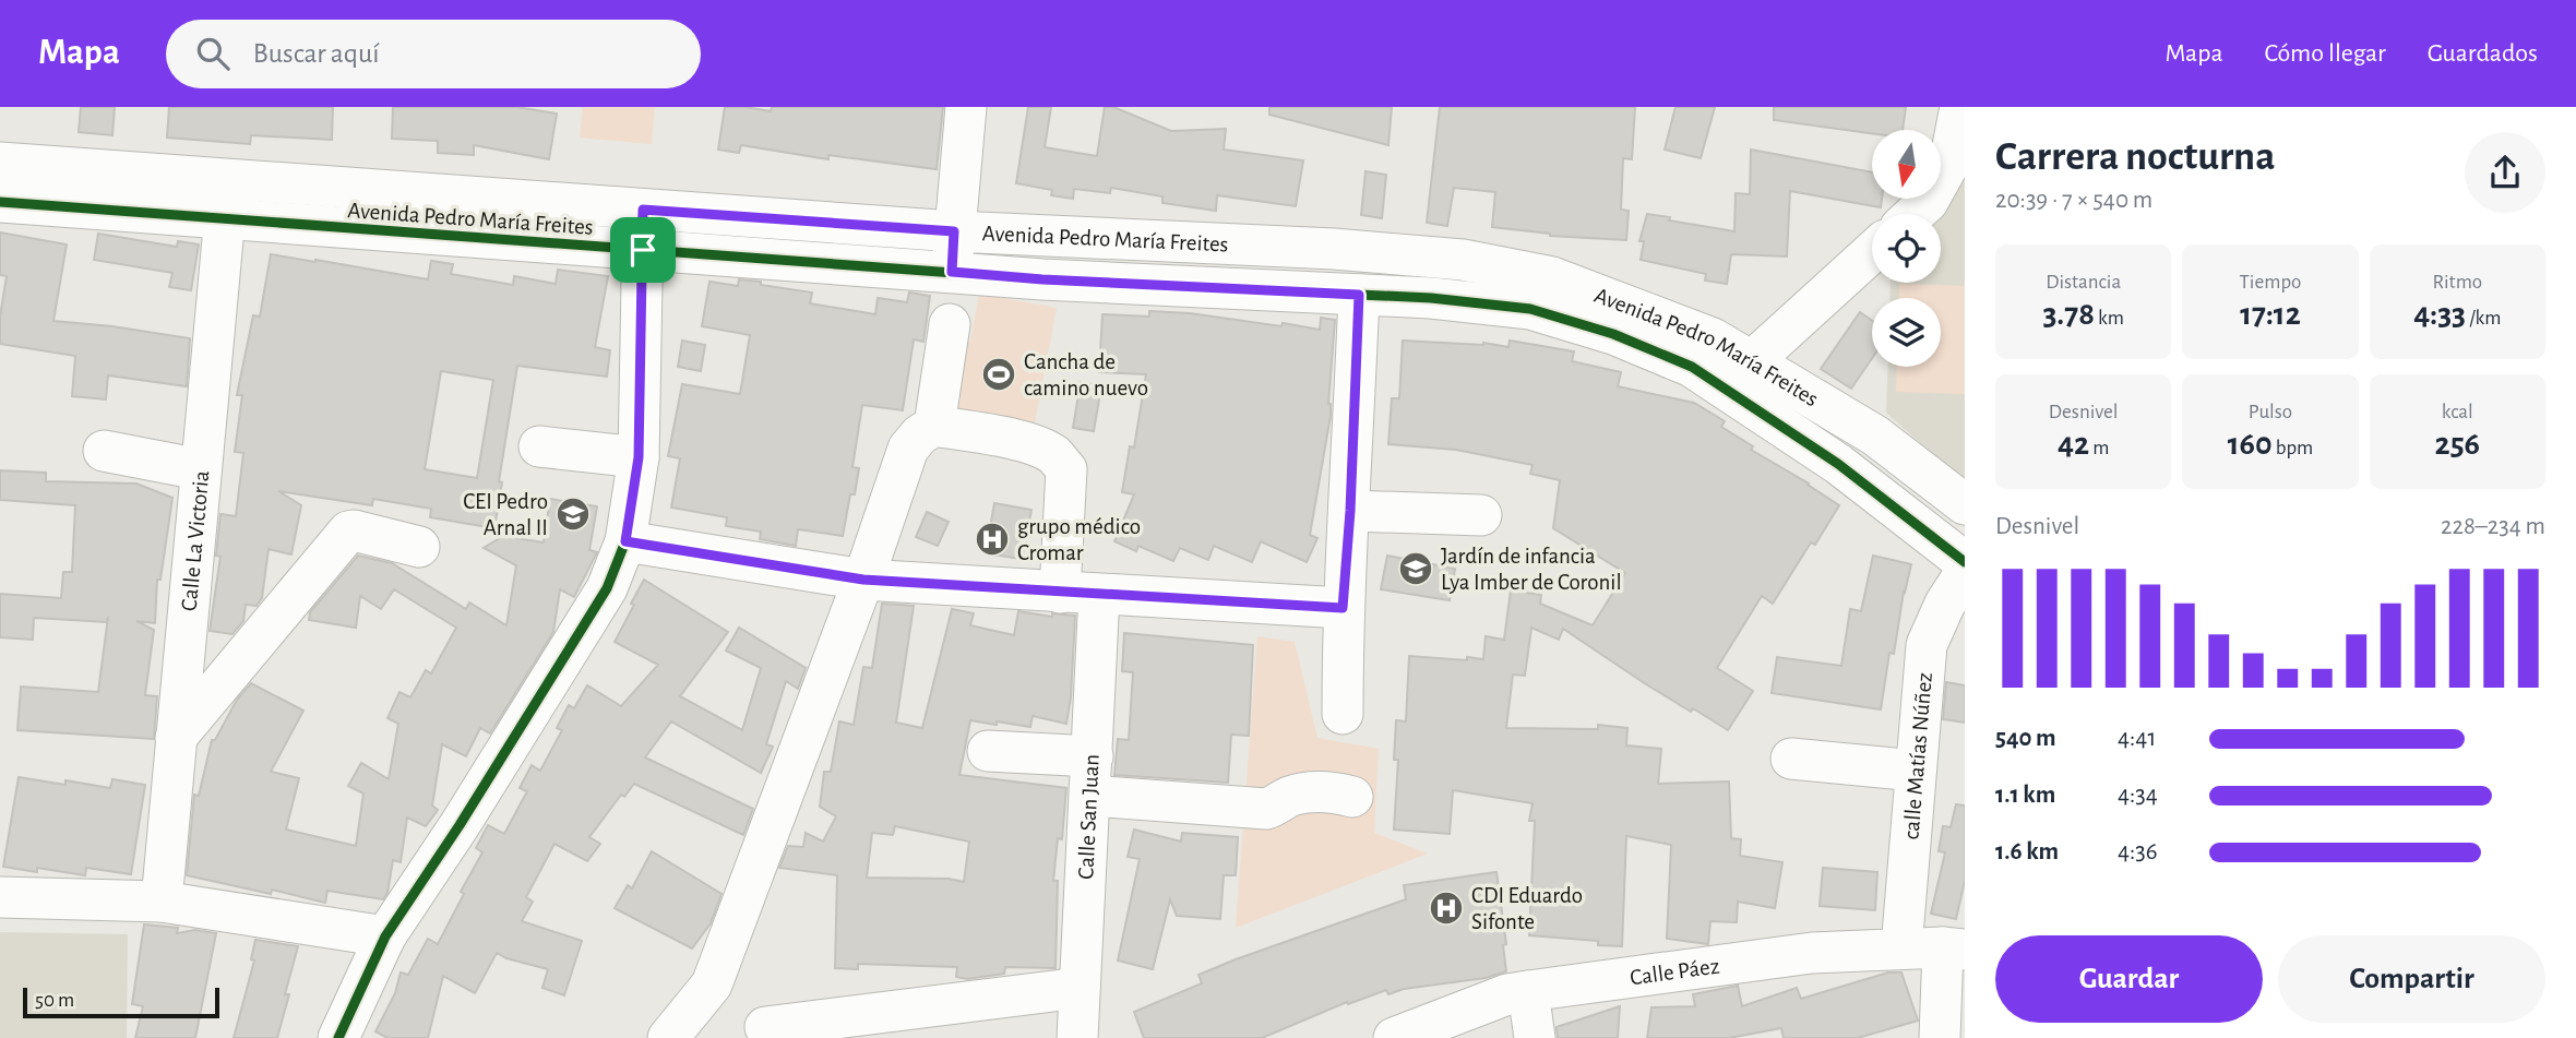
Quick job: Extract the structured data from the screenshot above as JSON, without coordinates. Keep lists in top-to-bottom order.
{
  "streets": {
    "street": [
      "Avenida Pedro María Freites",
      "Calle La Victoria",
      "calle Matías Núñez",
      "Calle San Juan",
      "Calle Páez"
    ]
  },
  "crossings": [
    ["Avenida Pedro María Freites", "Calle La Victoria"],
    ["calle Matías Núñez", "Calle Páez"]
  ],
  "places": {
    "sports": ["Cancha de camino nuevo"],
    "school or university": ["CEI Pedro Arnal II", "Jardín de infancia Lya Imber de Coronil"],
    "hospital": ["grupo médico Cromar", "CDI Eduardo Sifonte"]
  },
  "scale_bar": "50 m",
  "north": "bottom",
  "page": {
    "header": "Mapa",
    "search": "Buscar aquí",
    "nav": ["Mapa", "Cómo llegar", "Guardados"],
    "heading": ["Carrera nocturna", "20:39 · 7 × 540 m"],
    "stats": [
      ["Distancia", "3.78 km"],
      ["Tiempo", "17:12"],
      ["Ritmo", "4:33 /km"],
      ["Desnivel", "42 m"],
      ["Pulso", "160 bpm"],
      ["kcal", "256"]
    ],
    "chart": ["Desnivel", "228–234 m"],
    "list": [
      {
        "name": "540 m",
        "note": "4:41"
      },
      {
        "name": "1.1 km",
        "note": "4:34"
      },
      {
        "name": "1.6 km",
        "note": "4:36"
      }
    ],
    "buttons": ["Guardar", "Compartir"],
    "scale": "50 m"
  }
}
